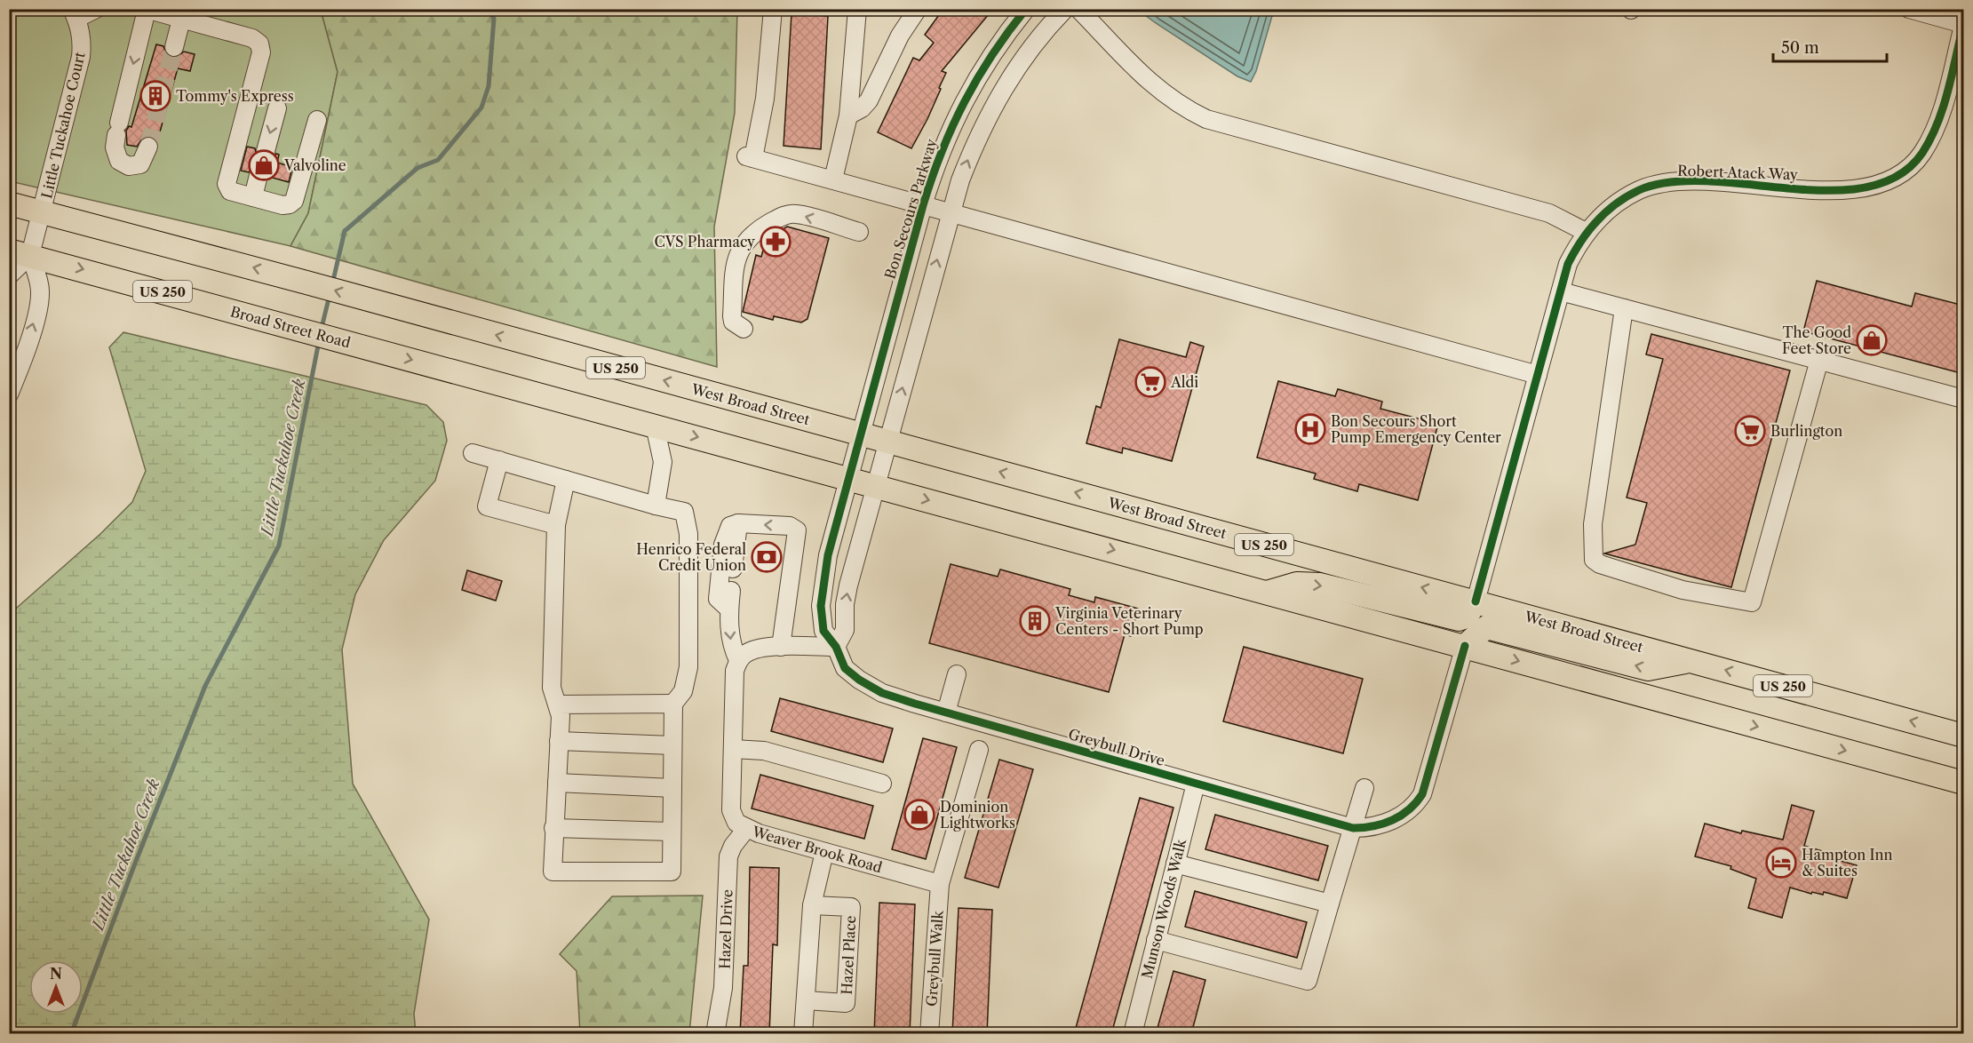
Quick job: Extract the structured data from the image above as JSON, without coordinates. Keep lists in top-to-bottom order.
{
  "streets": {
    "main road": ["US 250", "Broad Street Road", "West Broad Street"],
    "street": [
      "Little Tuckahoe Court",
      "Robert Atack Way",
      "Bon Secours Parkway",
      "Greybull Drive",
      "Weaver Brook Road",
      "Munson Woods Walk",
      "Hazel Drive",
      "Hazel Place",
      "Greybull Walk"
    ]
  },
  "crossings": [
    ["Little Tuckahoe Court", "US 250"],
    ["Little Tuckahoe Court", "Broad Street Road"],
    ["Little Tuckahoe Court", "West Broad Street"],
    ["Robert Atack Way", "West Broad Street"],
    ["Bon Secours Parkway", "US 250"],
    ["Bon Secours Parkway", "West Broad Street"],
    ["Bon Secours Parkway", "Greybull Drive"],
    ["US 250", "Broad Street Road"],
    ["US 250", "West Broad Street"],
    ["US 250", "Greybull Drive"],
    ["Greybull Drive", "Munson Woods Walk"],
    ["Weaver Brook Road", "Hazel Drive"],
    ["Weaver Brook Road", "Greybull Walk"]
  ],
  "one_way": ["Broad Street Road"],
  "water": ["Little Tuckahoe Creek"],
  "places": {
    "building": ["Tommy's Express", "Virginia Veterinary Centers - Short Pump"],
    "shop": ["Valvoline", "The Good Feet Store", "Dominion Lightworks"],
    "pharmacy": ["CVS Pharmacy"],
    "supermarket": ["Aldi", "Burlington"],
    "hospital": ["Bon Secours Short Pump Emergency Center"],
    "bank": ["Henrico Federal Credit Union"],
    "hotel": ["Hampton Inn & Suites"]
  },
  "scale_bar": "50 m",
  "north": "top"
}
